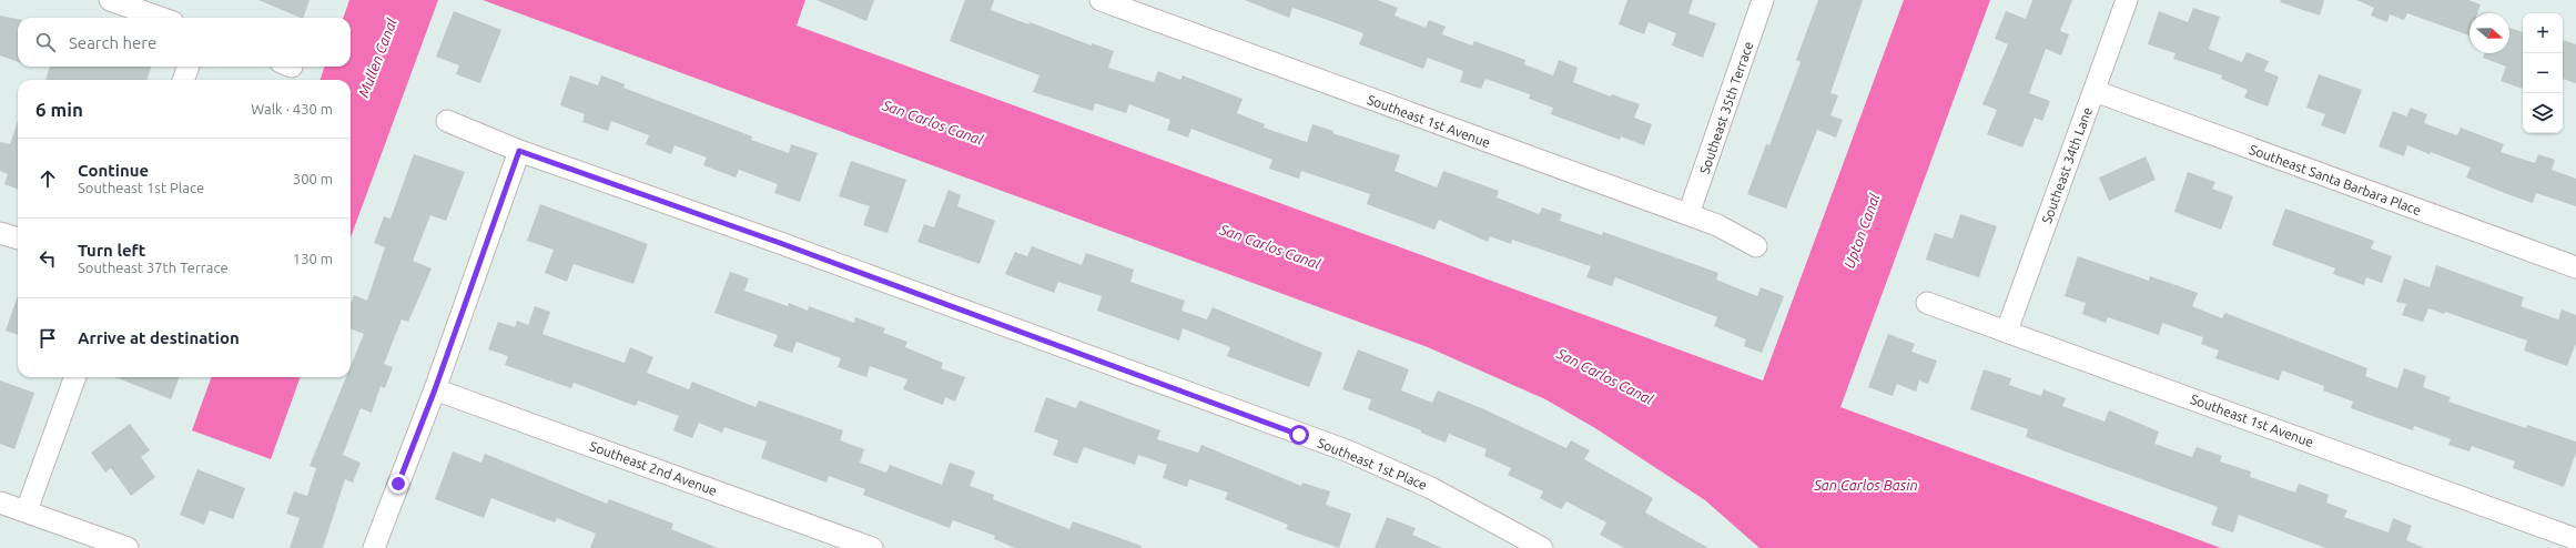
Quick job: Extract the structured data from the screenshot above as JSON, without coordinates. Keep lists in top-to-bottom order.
{
  "streets": {
    "street": [
      "Southeast 35th Terrace",
      "Southeast 1st Avenue",
      "Southeast 34th Lane",
      "Southeast Santa Barbara Place",
      "Southeast 1st Place",
      "Southeast 2nd Avenue"
    ]
  },
  "crossings": [
    ["Southeast 35th Terrace", "Southeast 1st Avenue"],
    ["Southeast 1st Avenue", "Southeast 34th Lane"],
    ["Southeast 34th Lane", "Southeast Santa Barbara Place"]
  ],
  "water": [
    "Mullen Canal",
    "San Carlos Canal",
    "Upton Canal",
    "San Carlos Basin"
  ],
  "north": "right",
  "page": {
    "map_buttons": ["+", "−"],
    "search": "Search here",
    "heading": ["6 min", "Walk · 430 m"],
    "list": [
      ["Continue", "Southeast 1st Place", "300 m"],
      ["Turn left", "Southeast 37th Terrace", "130 m"],
      "Arrive at destination"
    ]
  }
}
